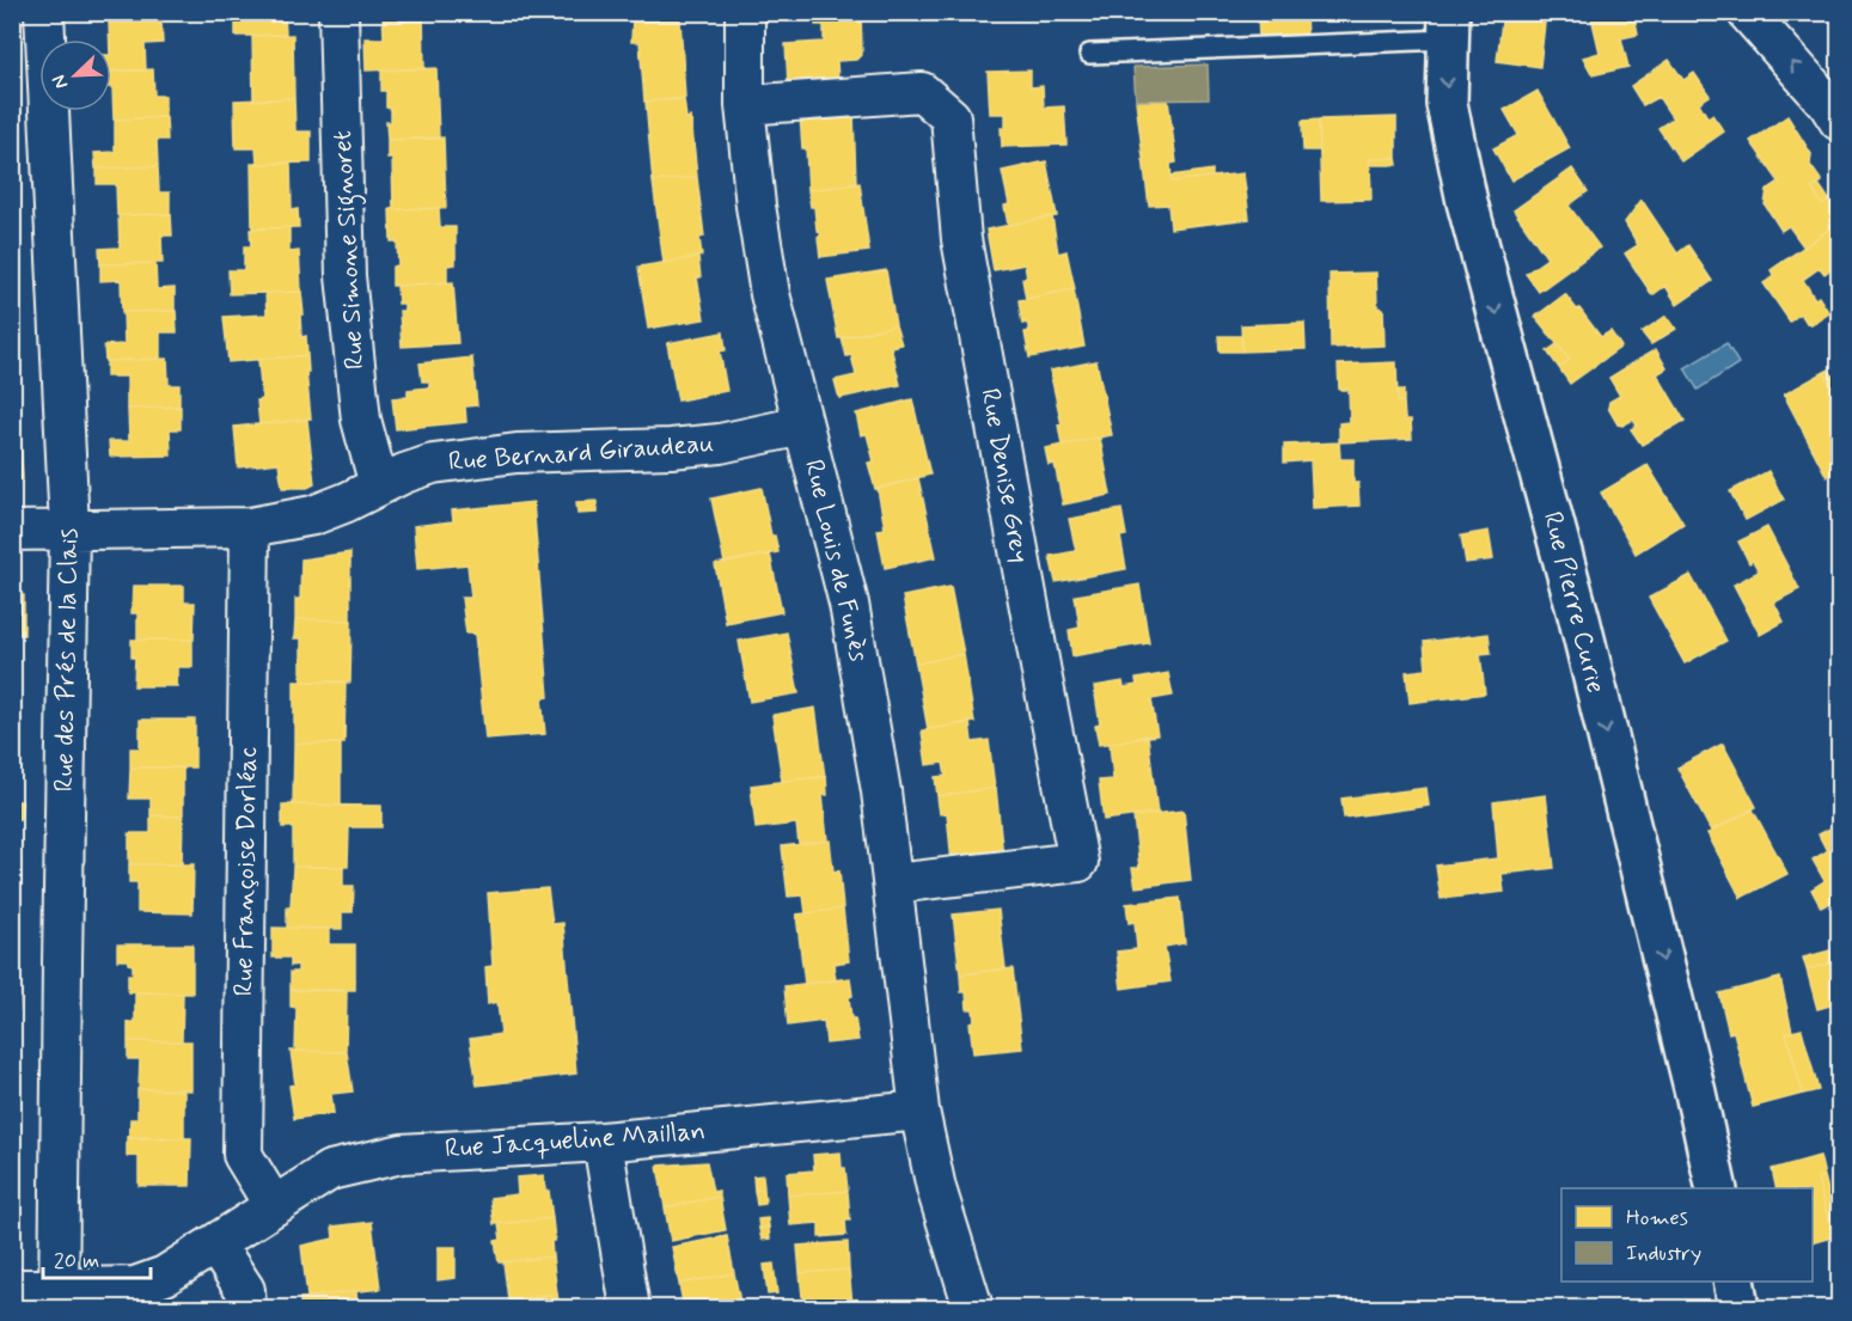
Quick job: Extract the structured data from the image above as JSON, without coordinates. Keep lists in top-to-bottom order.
{
  "streets": {
    "street": [
      "Rue Simone Signoret",
      "Rue Bernard Giraudeau",
      "Rue Denise Grey",
      "Rue Louis de Funès",
      "Rue Pierre Curie",
      "Rue des Prés de la Clais",
      "Rue Françoise Dorléac",
      "Rue Jacqueline Maillan"
    ]
  },
  "crossings": [
    ["Rue Simone Signoret", "Rue Bernard Giraudeau"],
    ["Rue Bernard Giraudeau", "Rue Louis de Funès"],
    ["Rue Bernard Giraudeau", "Rue des Prés de la Clais"],
    ["Rue Bernard Giraudeau", "Rue Françoise Dorléac"],
    ["Rue Denise Grey", "Rue Louis de Funès"],
    ["Rue Louis de Funès", "Rue Jacqueline Maillan"],
    ["Rue des Prés de la Clais", "Rue Jacqueline Maillan"],
    ["Rue Françoise Dorléac", "Rue Jacqueline Maillan"]
  ],
  "one_way": ["Rue Pierre Curie"],
  "legend": ["Homes", "Industry"],
  "scale_bar": "20 m",
  "north": "bottom left"
}
